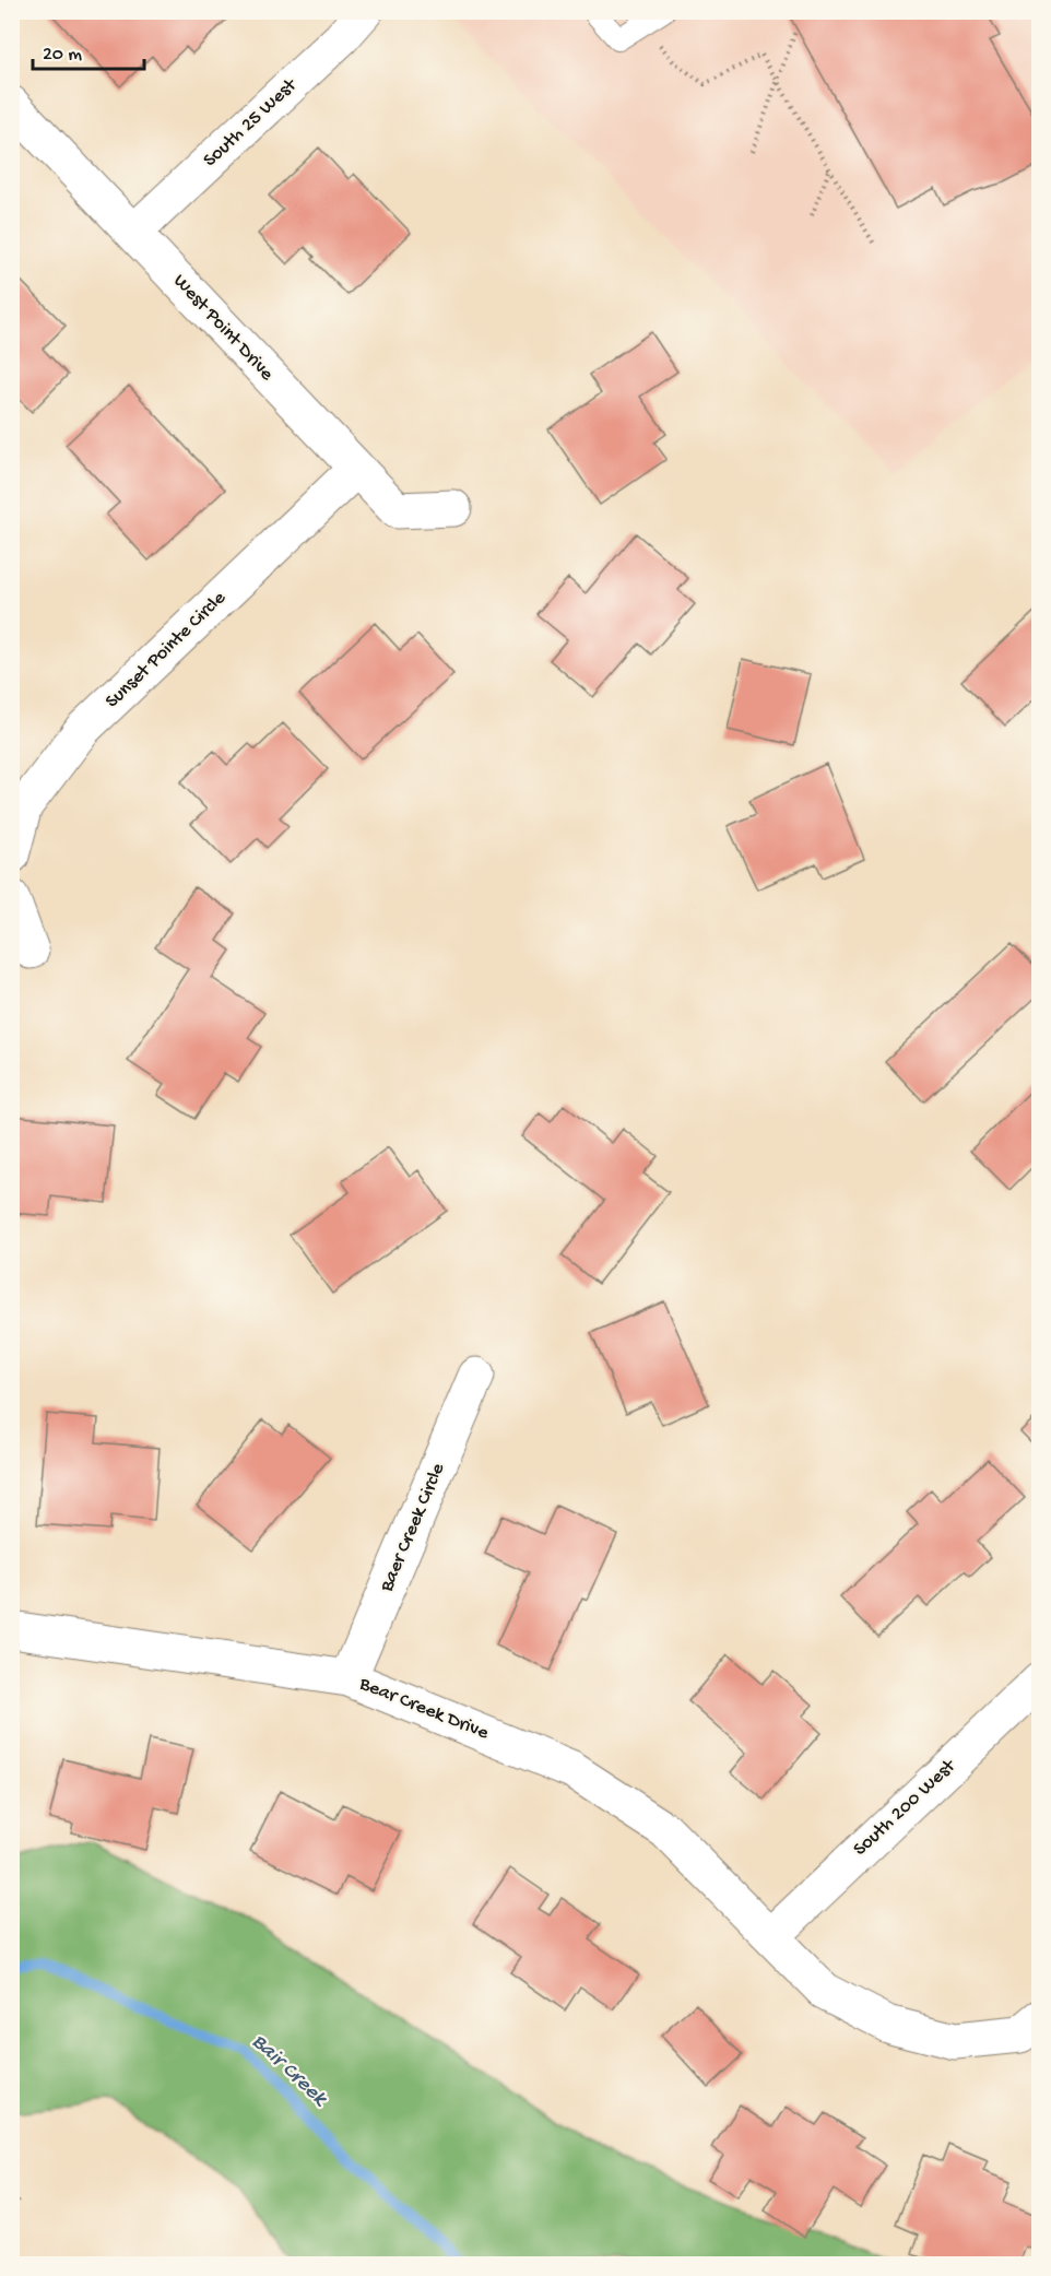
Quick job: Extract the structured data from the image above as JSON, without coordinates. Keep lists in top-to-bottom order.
{
  "streets": {
    "street": [
      "South 25 West",
      "West Point Drive",
      "Sunset Pointe Circle",
      "Baer Creek Circle",
      "Bear Creek Drive",
      "South 200 West"
    ]
  },
  "crossings": [
    ["South 25 West", "West Point Drive"],
    ["West Point Drive", "Sunset Pointe Circle"],
    ["Baer Creek Circle", "Bear Creek Drive"],
    ["Bear Creek Drive", "South 200 West"]
  ],
  "water": ["Bair Creek"],
  "scale_bar": "20 m"
}
